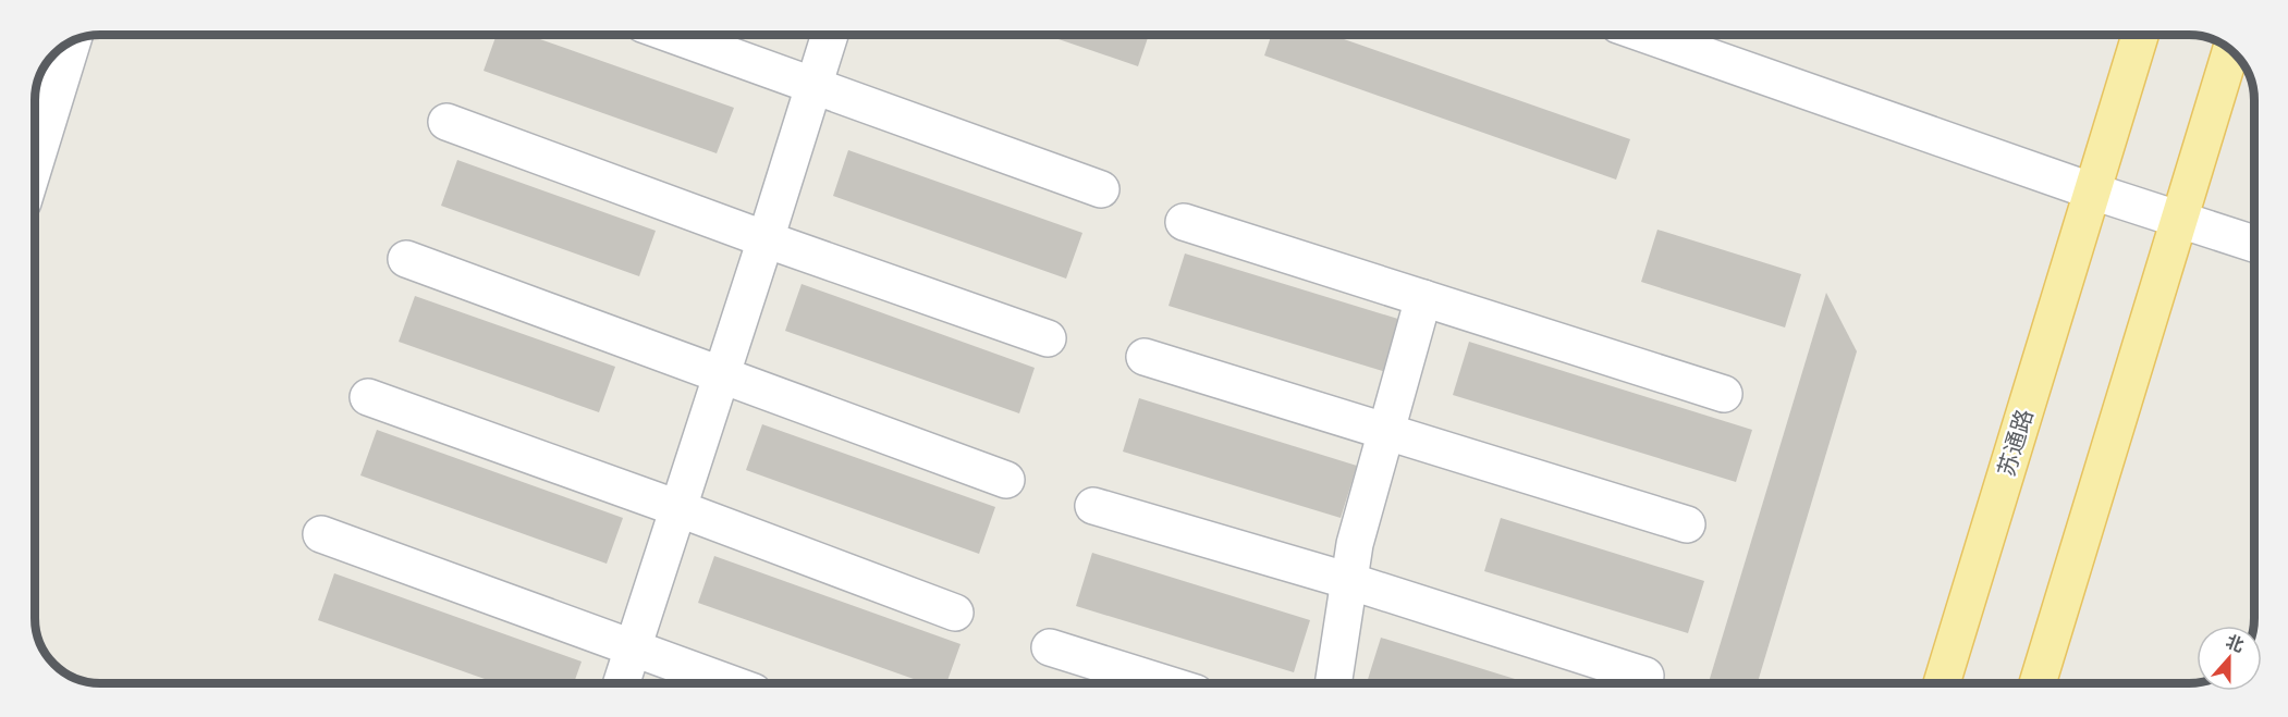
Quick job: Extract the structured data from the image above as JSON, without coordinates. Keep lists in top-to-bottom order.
{
  "streets": {
    "main road": ["苏通路"]
  },
  "north": "top"
}
